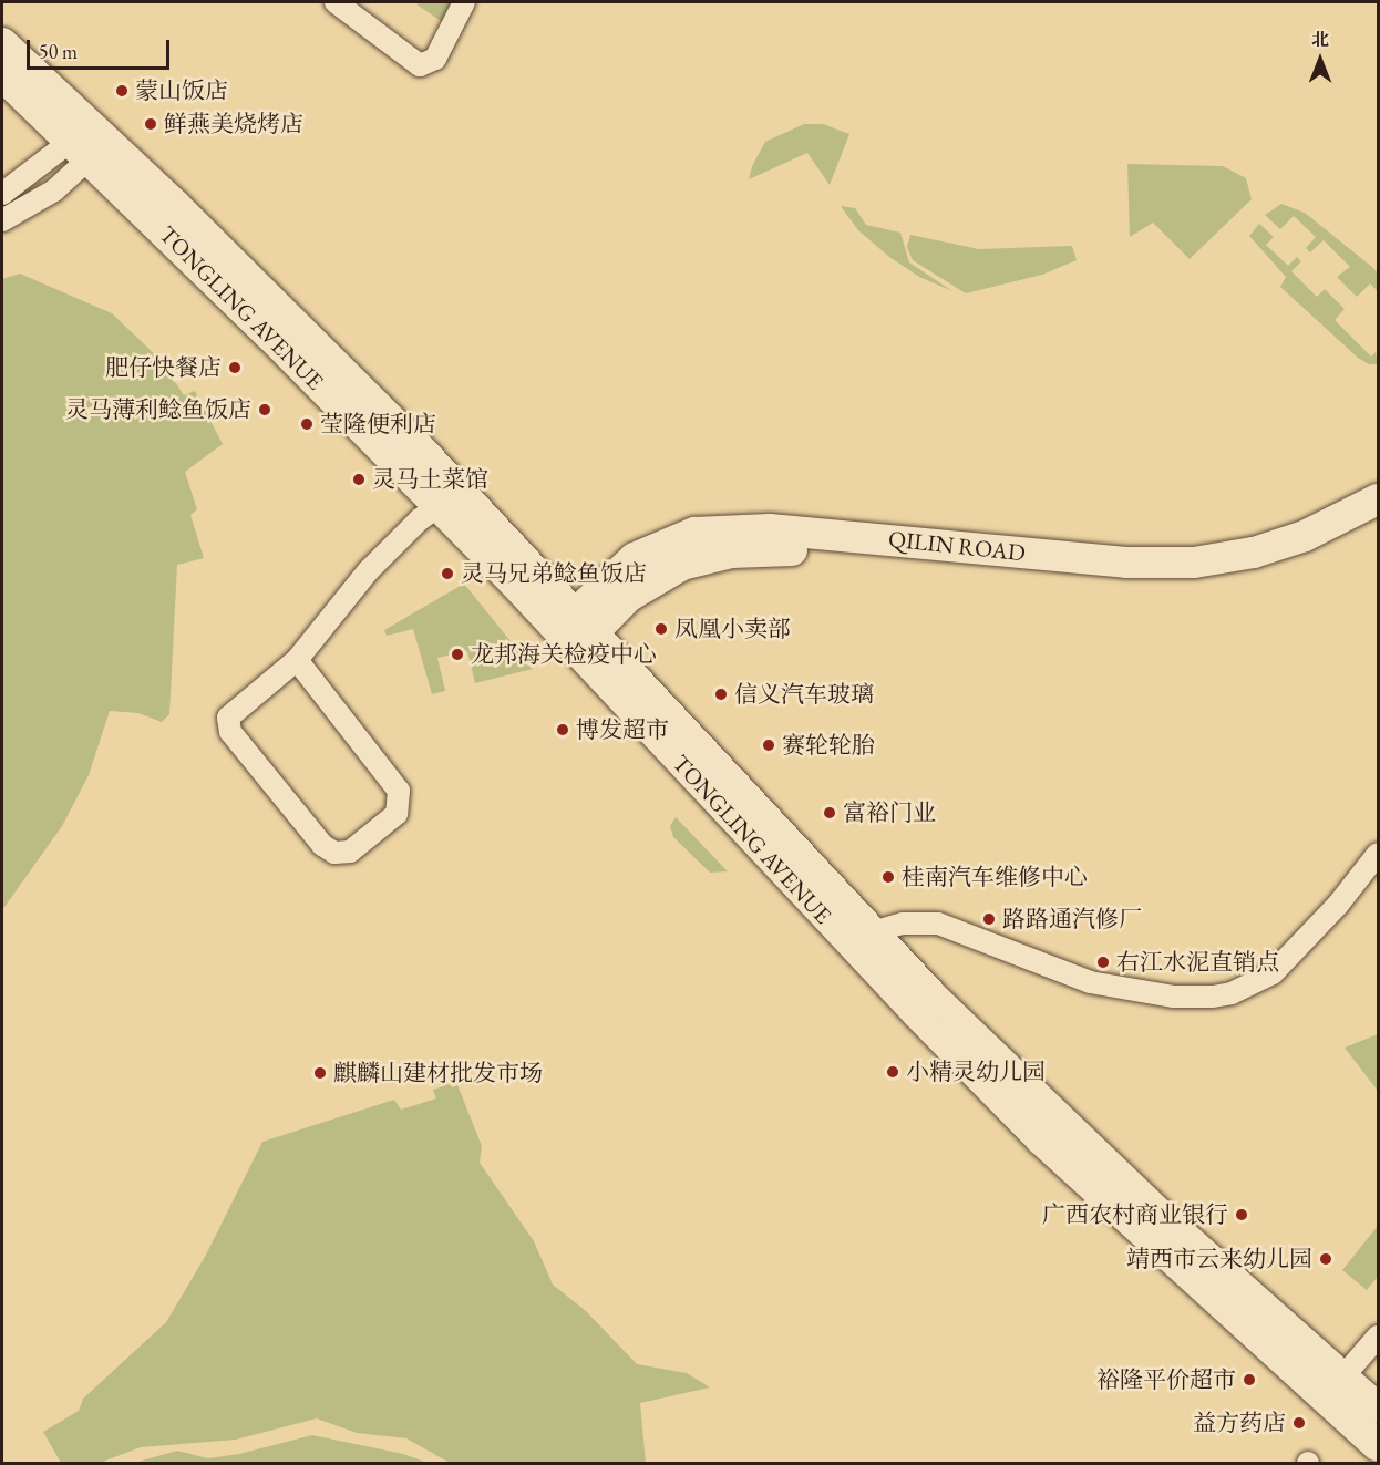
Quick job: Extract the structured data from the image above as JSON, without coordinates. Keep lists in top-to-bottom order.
{
  "streets": {
    "main road": ["TONGLING AVENUE", "QILIN ROAD"]
  },
  "crossings": [
    ["TONGLING AVENUE", "QILIN ROAD"]
  ],
  "places": [
    "蒙山饭店",
    "鲜燕美烧烤店",
    "肥仔快餐店",
    "灵马薄利鲶鱼饭店",
    "莹隆便利店",
    "灵马土菜馆",
    "灵马兄弟鲶鱼饭店",
    "凤凰小卖部",
    "龙邦海关检疫中心",
    "信义汽车玻璃",
    "博发超市",
    "赛轮轮胎",
    "富裕门业",
    "桂南汽车维修中心",
    "路路通汽修厂",
    "右江水泥直销点",
    "小精灵幼儿园",
    "麒麟山建材批发市场",
    "广西农村商业银行",
    "靖西市云来幼儿园",
    "裕隆平价超市",
    "益方药店"
  ],
  "scale_bar": "50 m",
  "north": "top"
}
